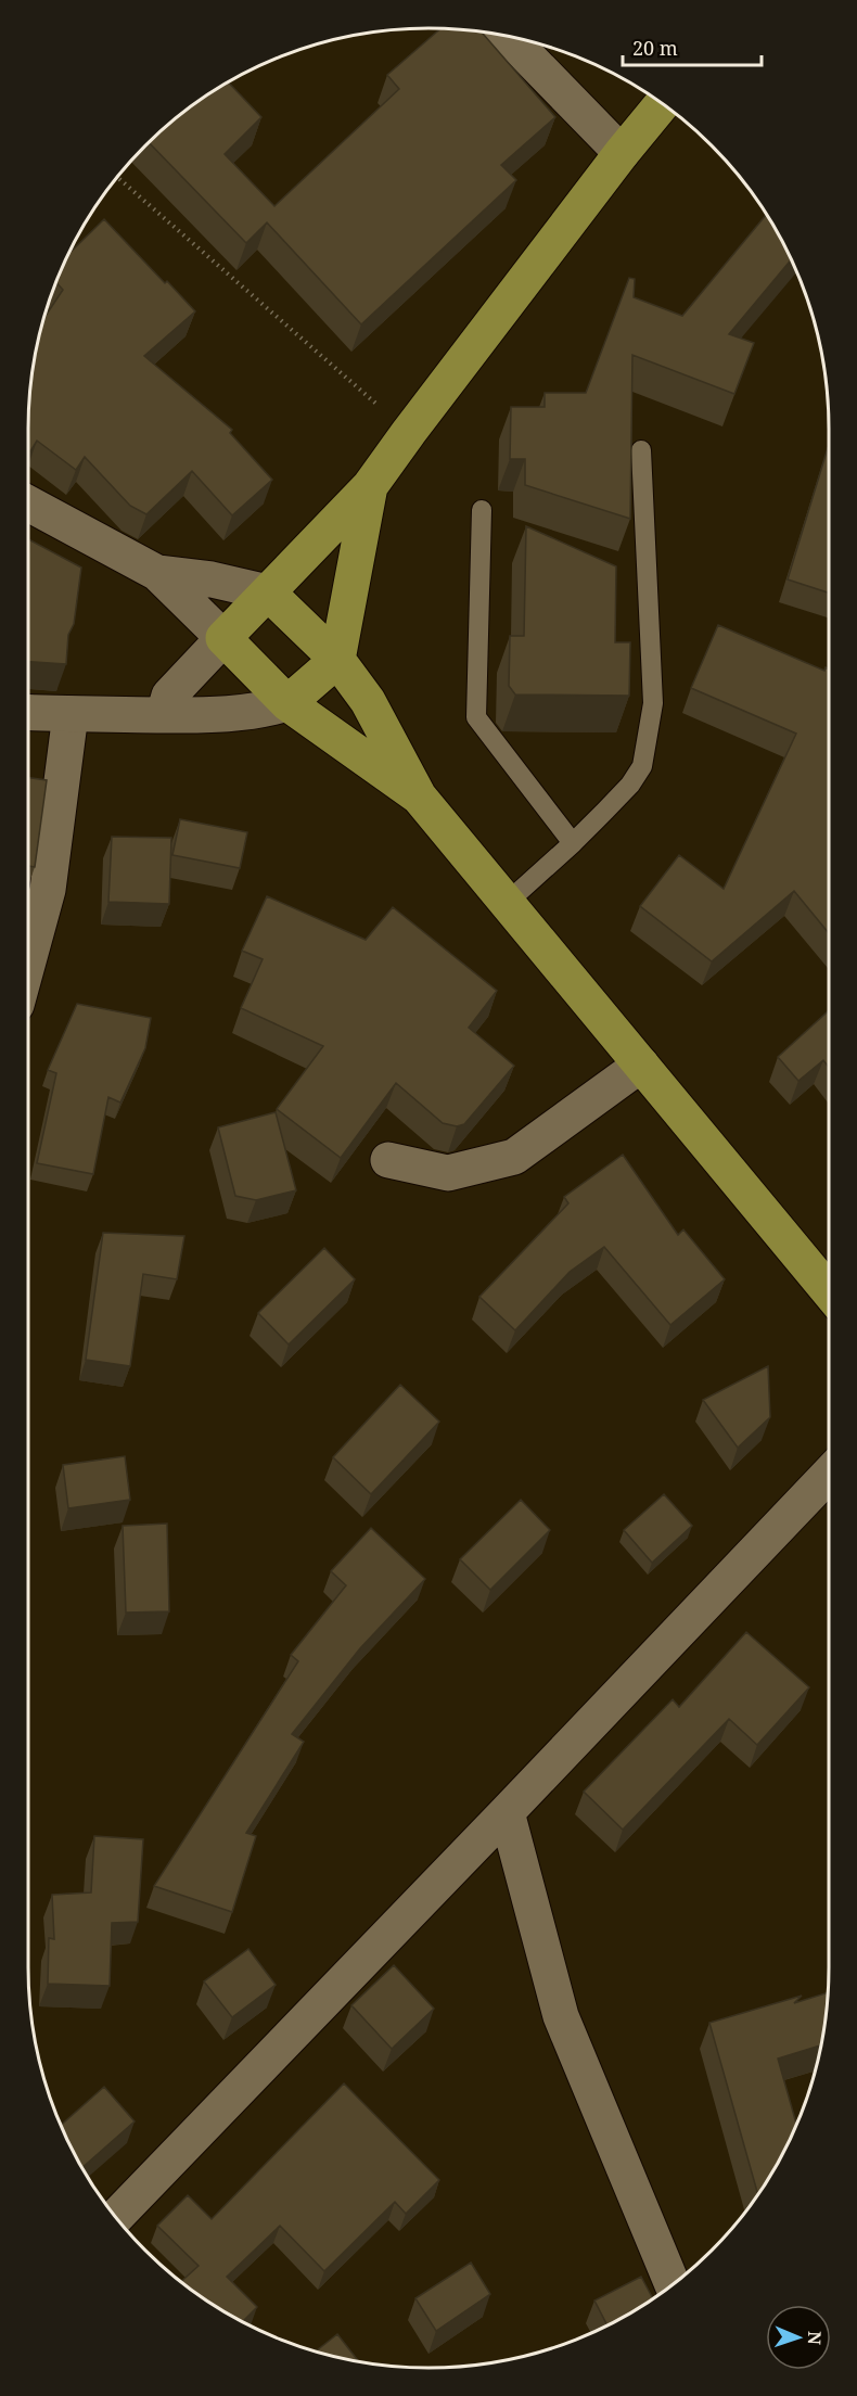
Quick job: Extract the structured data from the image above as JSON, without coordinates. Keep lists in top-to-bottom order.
{
  "scale_bar": "20 m",
  "north": "right"
}
